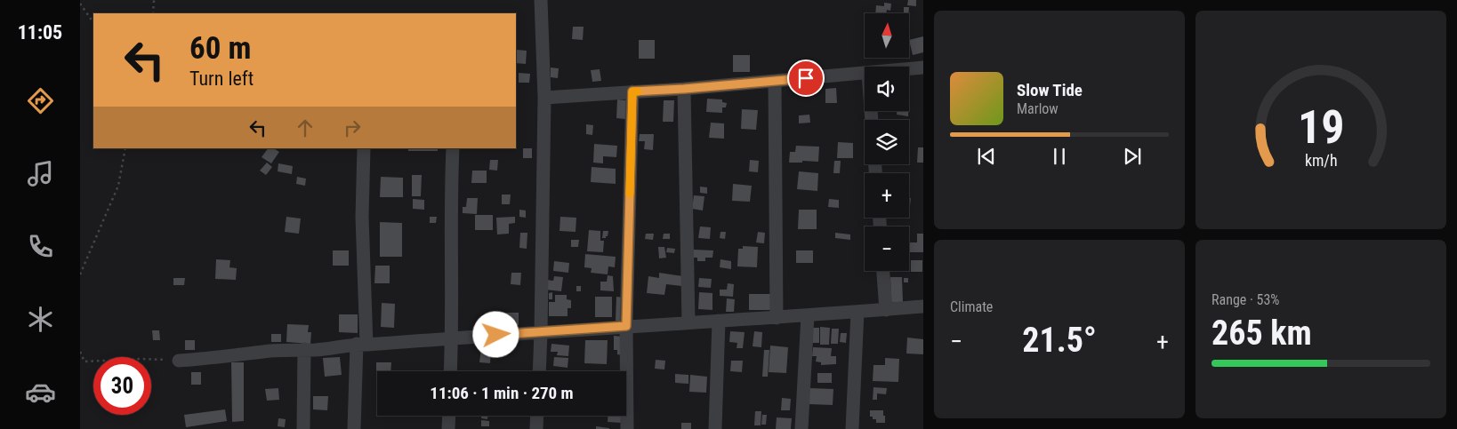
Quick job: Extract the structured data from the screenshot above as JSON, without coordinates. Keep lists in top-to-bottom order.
{
  "north": "top",
  "page": {
    "tabs": "11:05",
    "map_buttons": ["+", "−"],
    "turn": ["60 m", "Turn left"],
    "song": ["Slow Tide", "Marlow"],
    "tile": [
      "Climate",
      ["Range · 53%", "265 km"]
    ],
    "heat": ["−", "21.5°", "+"],
    "limit": "30",
    "trip": "11:06 · 1 min · 270 m",
    "gauge": ["19", "km/h"]
  }
}
